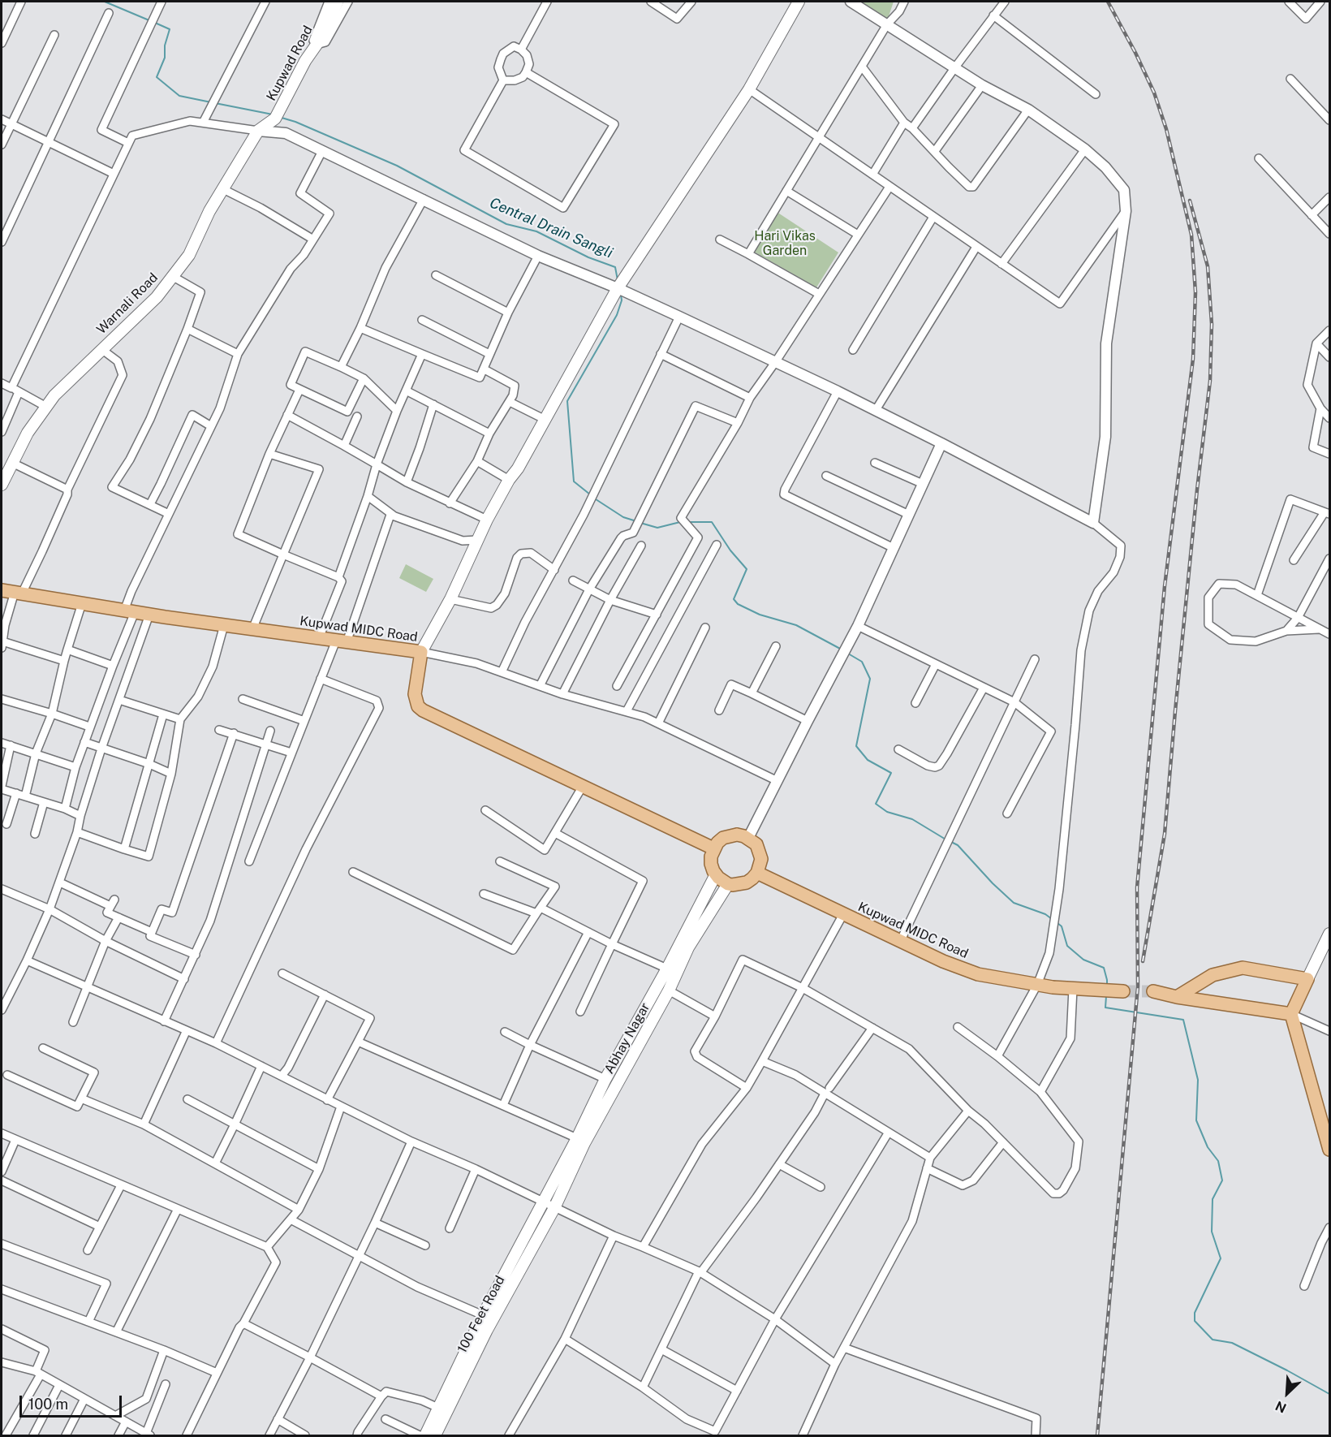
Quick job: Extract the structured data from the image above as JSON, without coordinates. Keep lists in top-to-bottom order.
{
  "streets": {
    "main road": [
      "Kupwad Road",
      "Warnali Road",
      "Kupwad MIDC Road",
      "Abhay Nagar",
      "100 Feet Road"
    ]
  },
  "crossings": [
    ["Kupwad Road", "Warnali Road"],
    ["Kupwad MIDC Road", "Abhay Nagar"],
    ["Abhay Nagar", "100 Feet Road"]
  ],
  "water": ["Central Drain Sangli"],
  "parks": ["Hari Vikas Garden"],
  "scale_bar": "100 m",
  "north": "bottom left"
}
